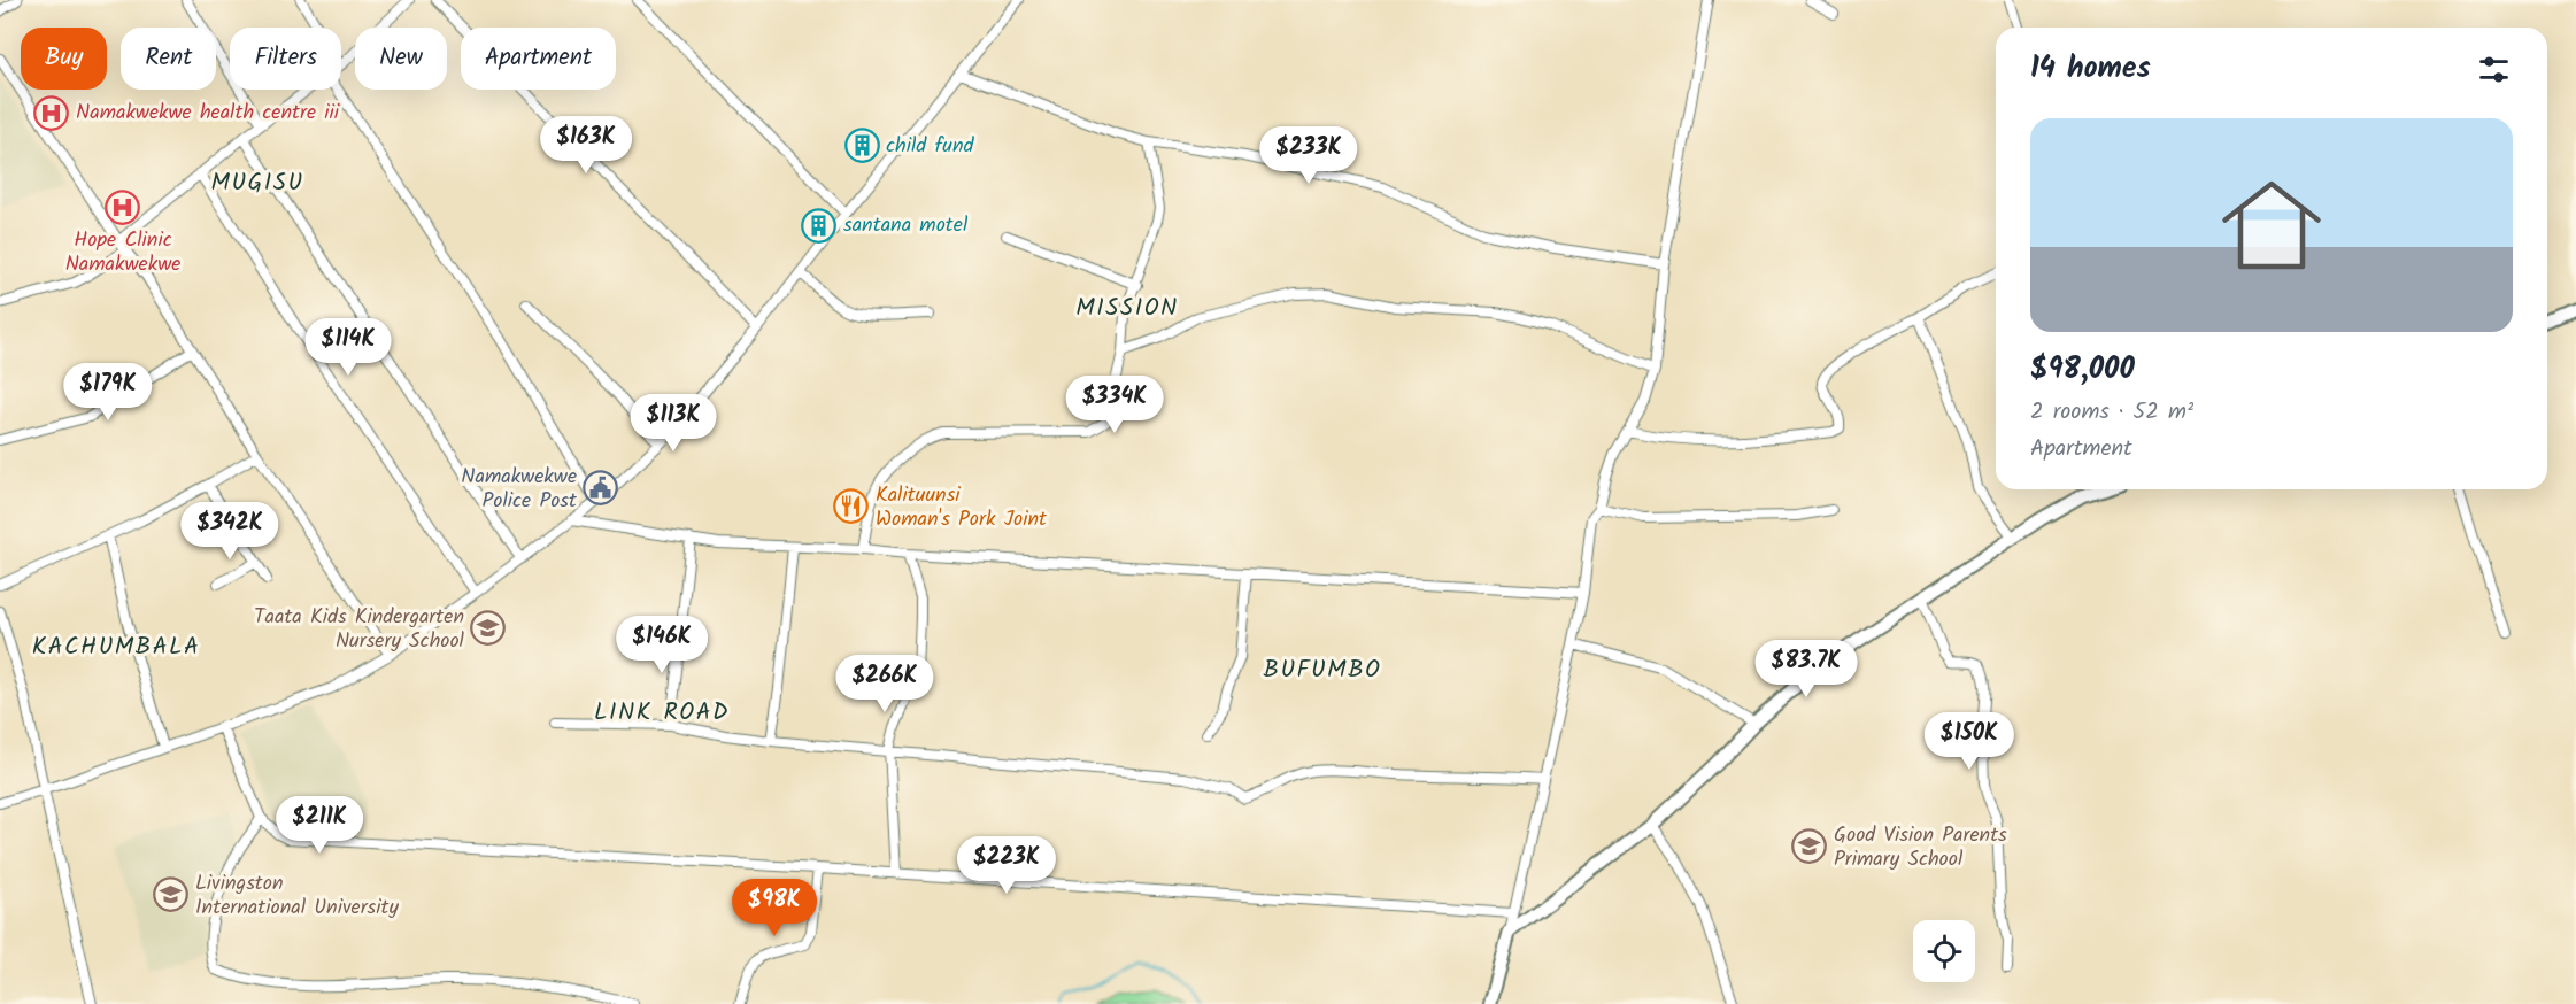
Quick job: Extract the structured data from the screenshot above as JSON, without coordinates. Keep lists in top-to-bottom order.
{
  "districts": [
    "MUGISU",
    "MISSION",
    "KACHUMBALA",
    "BUFUMBO",
    "LINK ROAD"
  ],
  "places": {
    "hospital": ["Namakwekwe health centre iii", "Hope Clinic Namakwekwe"],
    "building": ["child fund", "santana motel"],
    "public building": ["Namakwekwe Police Post"],
    "restaurant": ["Kalituunsi Woman's Pork Joint"],
    "school or university": ["Taata Kids Kindergarten Nursery School", "Good Vision Parents Primary School", "Livingston International University"]
  },
  "page": {
    "chip": [
      "Buy",
      "Rent",
      "Filters",
      "New",
      "Apartment"
    ],
    "heading": "14 homes",
    "list": [
      {
        "name": "$98,000",
        "note": "2 rooms · 52 m² · Apartment"
      }
    ],
    "price": [
      "$163K",
      "$233K",
      "$114K",
      "$179K",
      "$334K",
      "$113K",
      "$342K",
      "$146K",
      "$83.7K",
      "$266K",
      "$150K",
      "$211K",
      "$223K",
      "$98K"
    ]
  }
}
